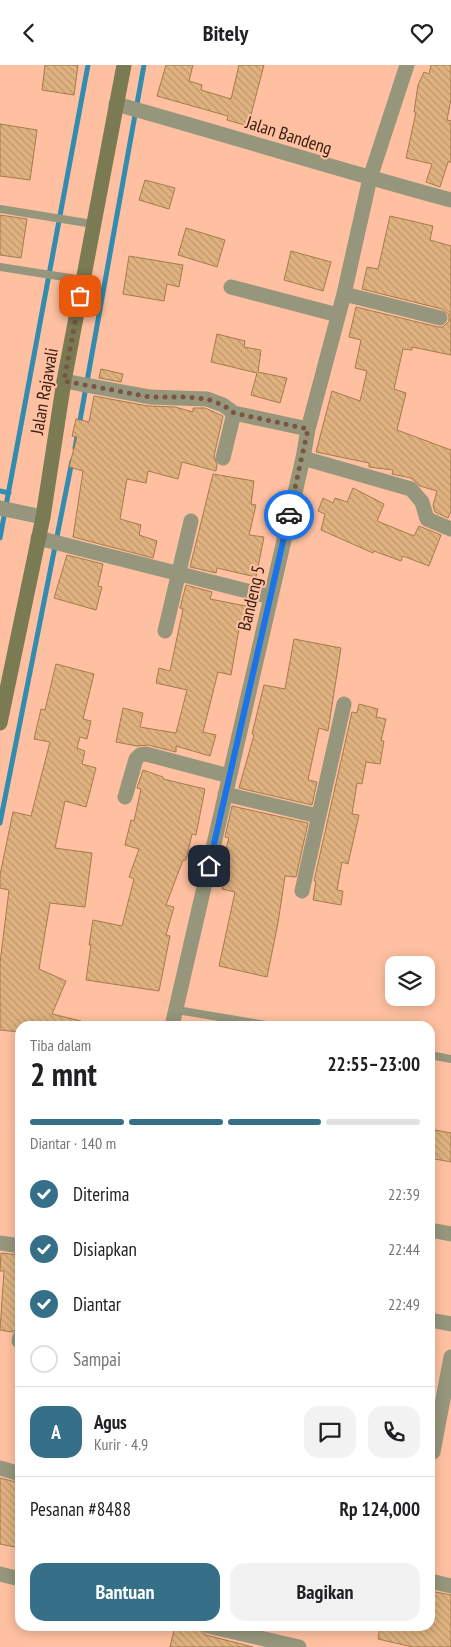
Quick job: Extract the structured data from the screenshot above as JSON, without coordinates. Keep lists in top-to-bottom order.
{
  "streets": {
    "main road": ["Jalan Rajawali"],
    "street": ["Jalan Bandeng", "Bandeng 5"]
  },
  "crossings": [
    ["Jalan Bandeng", "Jalan Rajawali"],
    ["Jalan Bandeng", "Bandeng 5"]
  ],
  "page": {
    "header": "Bitely",
    "heading": ["2 mnt", "Tiba dalam", "22:55–23:00"],
    "panel": [
      "Agus",
      "Kurir · 4.9",
      "Pesanan #8488",
      "Rp 124,000"
    ],
    "bar": "Diantar · 140 m",
    "list": [
      ["Diterima", "22:39"],
      ["Disiapkan", "22:44"],
      ["Diantar", "22:49"],
      "Sampai"
    ],
    "round": "A",
    "buttons": ["Bantuan", "Bagikan"]
  }
}
